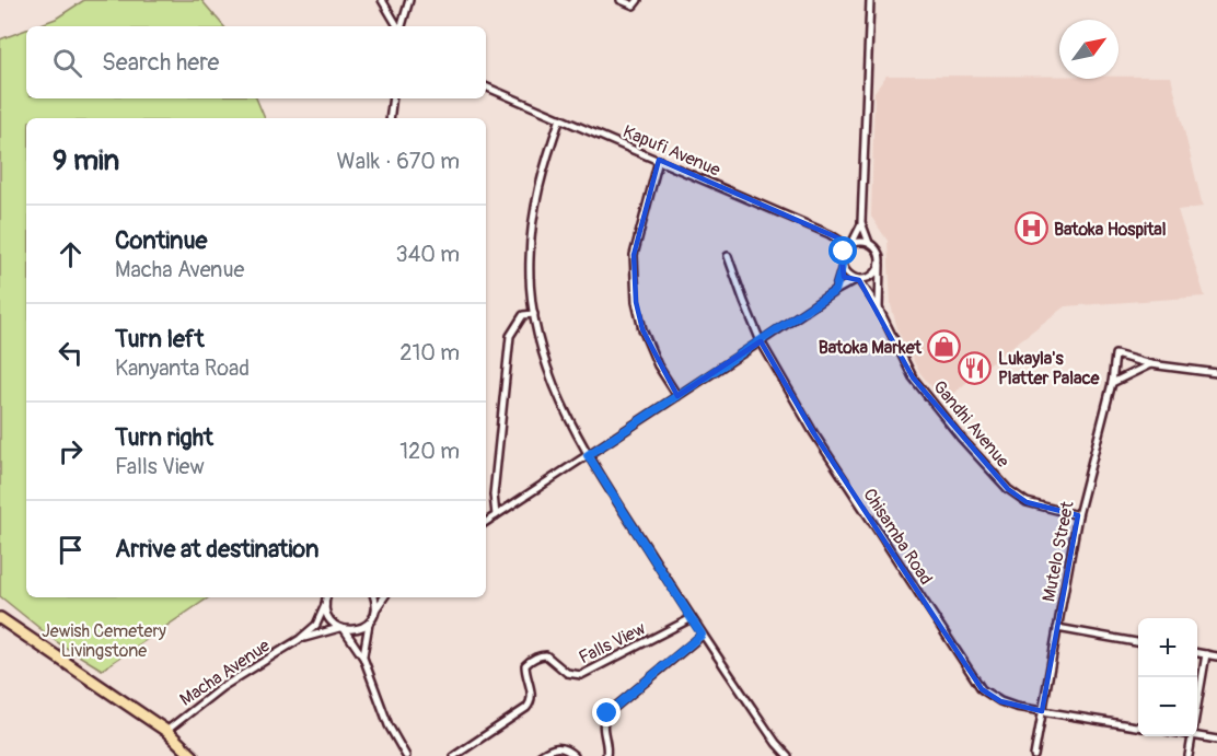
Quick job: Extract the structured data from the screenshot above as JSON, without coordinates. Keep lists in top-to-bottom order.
{
  "streets": {
    "street": [
      "Kapufi Avenue",
      "Gandhi Avenue",
      "Chisamba Road",
      "Mutelo Street",
      "Falls View",
      "Macha Avenue"
    ]
  },
  "crossings": [
    ["Kapufi Avenue", "Gandhi Avenue"],
    ["Gandhi Avenue", "Mutelo Street"],
    ["Chisamba Road", "Mutelo Street"]
  ],
  "parks": ["Jewish Cemetery Livingstone"],
  "places": {
    "hospital": ["Batoka Hospital"],
    "shop": ["Batoka Market"],
    "restaurant": ["Lukayla's Platter Palace"]
  },
  "north": "top right",
  "page": {
    "search": "Search here",
    "heading": ["9 min", "Walk · 670 m"],
    "list": [
      ["Continue", "Macha Avenue", "340 m"],
      ["Turn left", "Kanyanta Road", "210 m"],
      ["Turn right", "Falls View", "120 m"],
      "Arrive at destination"
    ],
    "map_buttons": ["+", "−"]
  }
}
